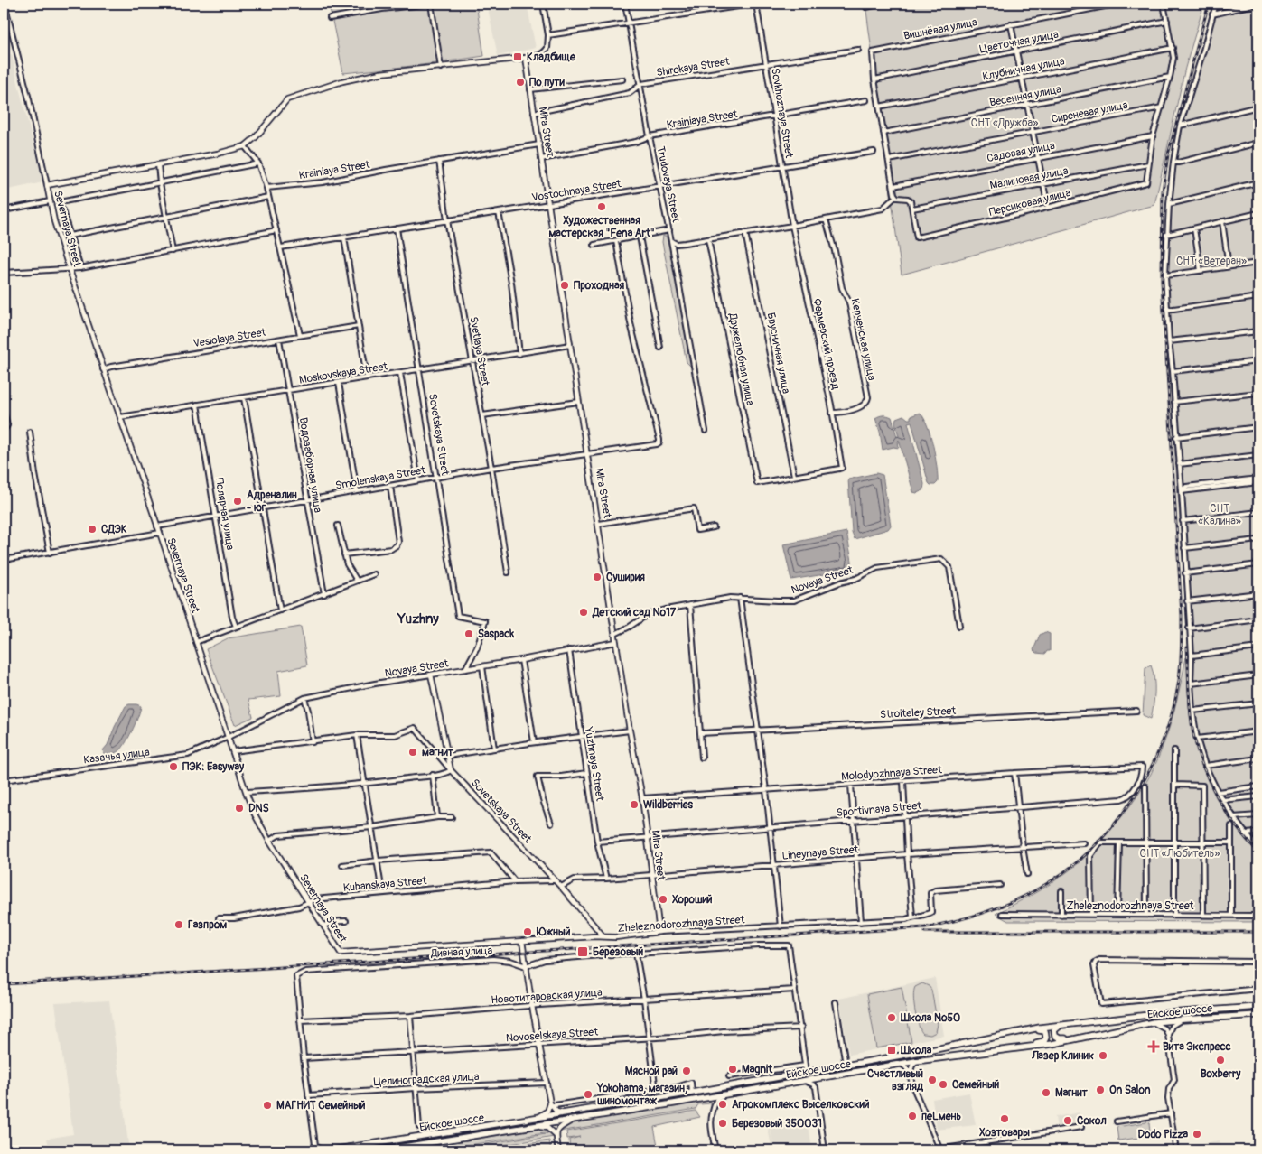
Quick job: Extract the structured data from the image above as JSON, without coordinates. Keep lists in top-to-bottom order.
{
  "streets": {
    "main road": ["Ейское шоссе"],
    "street": [
      "Вишнёвая улица",
      "Цветочная улица",
      "Shirokaya Street",
      "Клубничная улица",
      "Весенняя улица",
      "Сиреневая улица",
      "Sovkhoznaya Street",
      "Krainiaya Street",
      "Mira Street",
      "Садовая улица",
      "Малиновая улица",
      "Trudovaya Street",
      "Vostochnaya Street",
      "Персиковая улица",
      "Severnaya Street",
      "Vesiolaya Street",
      "Керченская улица",
      "Фермерский проезд",
      "Svetlaya Street",
      "Брусничная улица",
      "Дружелюбная улица",
      "Moskovskaya Street",
      "Sovetskaya Street",
      "Водозаборная улица",
      "Smolenskaya Street",
      "Полярная улица",
      "Novaya Street",
      "Stroiteley Street",
      "Казачья улица",
      "Yuzhnaya Street",
      "Molodyozhnaya Street",
      "Sportivnaya Street",
      "Lineynaya Street",
      "Kubanskaya Street",
      "Zheleznodorozhnaya Street",
      "Дивная улица",
      "Новотитаровская улица",
      "Novoselskaya Street",
      "Целиноградская улица"
    ]
  },
  "crossings": [
    ["Вишнёвая улица", "Цветочная улица"],
    ["Shirokaya Street", "Sovkhoznaya Street"],
    ["Shirokaya Street", "Mira Street"],
    ["Shirokaya Street", "Trudovaya Street"],
    ["Sovkhoznaya Street", "Krainiaya Street"],
    ["Sovkhoznaya Street", "Vostochnaya Street"],
    ["Sovkhoznaya Street", "Фермерский проезд"],
    ["Krainiaya Street", "Mira Street"],
    ["Krainiaya Street", "Trudovaya Street"],
    ["Krainiaya Street", "Svetlaya Street"],
    ["Mira Street", "Vostochnaya Street"],
    ["Mira Street", "Moskovskaya Street"],
    ["Mira Street", "Smolenskaya Street"],
    ["Mira Street", "Novaya Street"],
    ["Mira Street", "Molodyozhnaya Street"],
    ["Mira Street", "Sportivnaya Street"],
    ["Mira Street", "Lineynaya Street"],
    ["Mira Street", "Zheleznodorozhnaya Street"],
    ["Малиновая улица", "Персиковая улица"],
    ["Trudovaya Street", "Vostochnaya Street"],
    ["Vostochnaya Street", "Svetlaya Street"],
    ["Vostochnaya Street", "Sovetskaya Street"],
    ["Severnaya Street", "Vesiolaya Street"],
    ["Severnaya Street", "Moskovskaya Street"],
    ["Severnaya Street", "Smolenskaya Street"],
    ["Severnaya Street", "Novaya Street"],
    ["Severnaya Street", "Казачья улица"],
    ["Severnaya Street", "Kubanskaya Street"],
    ["Severnaya Street", "Zheleznodorozhnaya Street"],
    ["Vesiolaya Street", "Водозаборная улица"],
    ["Керченская улица", "Фермерский проезд"],
    ["Фермерский проезд", "Брусничная улица"],
    ["Фермерский проезд", "Дружелюбная улица"],
    ["Svetlaya Street", "Moskovskaya Street"],
    ["Svetlaya Street", "Smolenskaya Street"],
    ["Брусничная улица", "Дружелюбная улица"],
    ["Moskovskaya Street", "Sovetskaya Street"],
    ["Moskovskaya Street", "Водозаборная улица"],
    ["Moskovskaya Street", "Полярная улица"],
    ["Sovetskaya Street", "Smolenskaya Street"],
    ["Sovetskaya Street", "Novaya Street"],
    ["Sovetskaya Street", "Lineynaya Street"],
    ["Sovetskaya Street", "Kubanskaya Street"],
    ["Sovetskaya Street", "Zheleznodorozhnaya Street"],
    ["Водозаборная улица", "Smolenskaya Street"],
    ["Smolenskaya Street", "Полярная улица"],
    ["Novaya Street", "Казачья улица"],
    ["Novaya Street", "Yuzhnaya Street"],
    ["Yuzhnaya Street", "Sportivnaya Street"],
    ["Yuzhnaya Street", "Lineynaya Street"],
    ["Molodyozhnaya Street", "Sportivnaya Street"],
    ["Дивная улица", "Новотитаровская улица"]
  ],
  "districts": ["Yuzhny"],
  "parks": [
    "СНТ «Дружба»",
    "СНТ «Ветеран»",
    "СНТ «Калина»",
    "СНТ «Любитель»"
  ],
  "places": {
    "transit": ["Кладбище", "Березовый", "Школа"],
    "other": [
      "По пути",
      "Художественная мастерская \"Fena Art\"",
      "Проходная",
      "Адреналин - юг",
      "СДЭК",
      "Суширия",
      "Детский сад №17",
      "Saspack",
      "магнит",
      "ПЭК: Easyway",
      "Wildberries",
      "DNS",
      "Хороший",
      "Газпром",
      "Южный",
      "Школа №50",
      "Лазер Клиник",
      "Boxberry",
      "Magnit",
      "Мясной рай",
      "Счастливый взгляд",
      "Семейный",
      "On Salon",
      "Магнит",
      "Yokohama, магазин, шиномонтаж",
      "Агрокомплекс Выселковский",
      "МАГНИТ Семейный",
      "пеLмень",
      "Хозтовары",
      "Сокол",
      "Березовый 350031",
      "Dodo Pizza"
    ],
    "health": ["Вита Экспресс"]
  }
}
